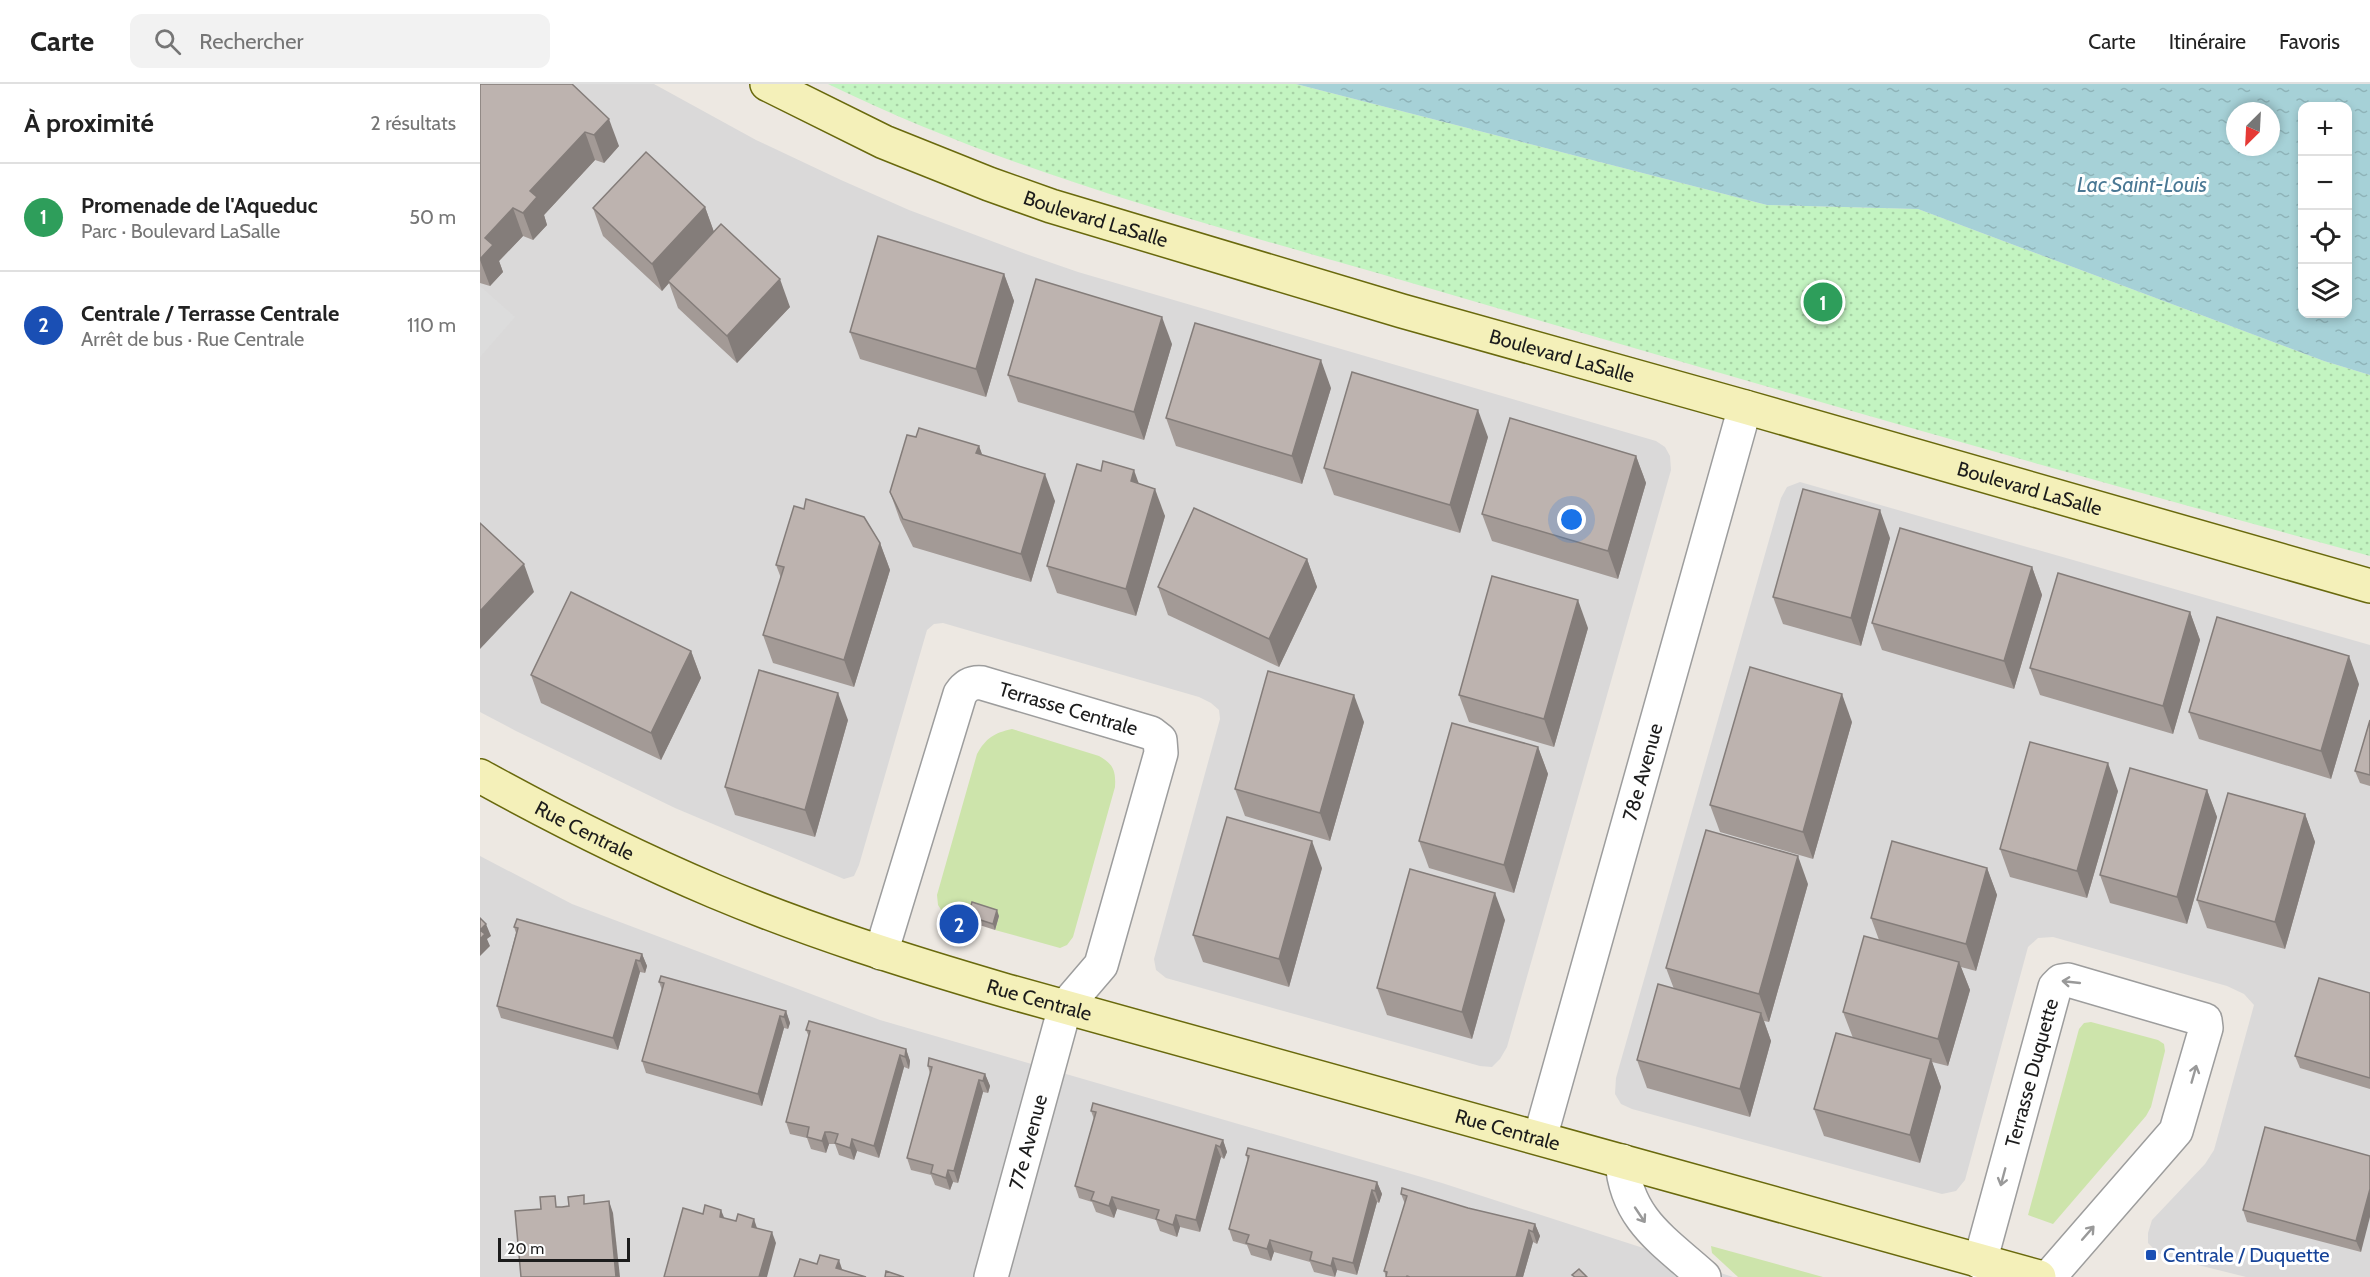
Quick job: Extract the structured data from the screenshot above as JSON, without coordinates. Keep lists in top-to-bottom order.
{
  "streets": {
    "main road": ["Boulevard LaSalle", "Rue Centrale"],
    "street": [
      "Terrasse Centrale",
      "78e Avenue",
      "Terrasse Duquette",
      "77e Avenue"
    ]
  },
  "crossings": [
    ["Boulevard LaSalle", "78e Avenue"],
    ["Terrasse Centrale", "Rue Centrale"],
    ["Terrasse Centrale", "77e Avenue"],
    ["78e Avenue", "Rue Centrale"],
    ["Rue Centrale", "Terrasse Duquette"],
    ["Rue Centrale", "77e Avenue"]
  ],
  "water": ["Lac Saint-Louis"],
  "places": {
    "transit": ["Centrale / Duquette"]
  },
  "scale_bar": "20 m",
  "north": "bottom left",
  "page": {
    "header": "Carte",
    "search": "Rechercher",
    "nav": ["Carte", "Itinéraire", "Favoris"],
    "heading": ["À proximité", "2 résultats"],
    "map_buttons": ["+", "−"],
    "list": [
      {
        "mark": "1",
        "name": "Promenade de l'Aqueduc",
        "note": "Parc · Boulevard LaSalle",
        "value": "50 m"
      },
      {
        "mark": "2",
        "name": "Centrale / Terrasse Centrale",
        "note": "Arrêt de bus · Rue Centrale",
        "value": "110 m"
      }
    ],
    "pins": ["1", "2"],
    "scale": "20 m"
  }
}
